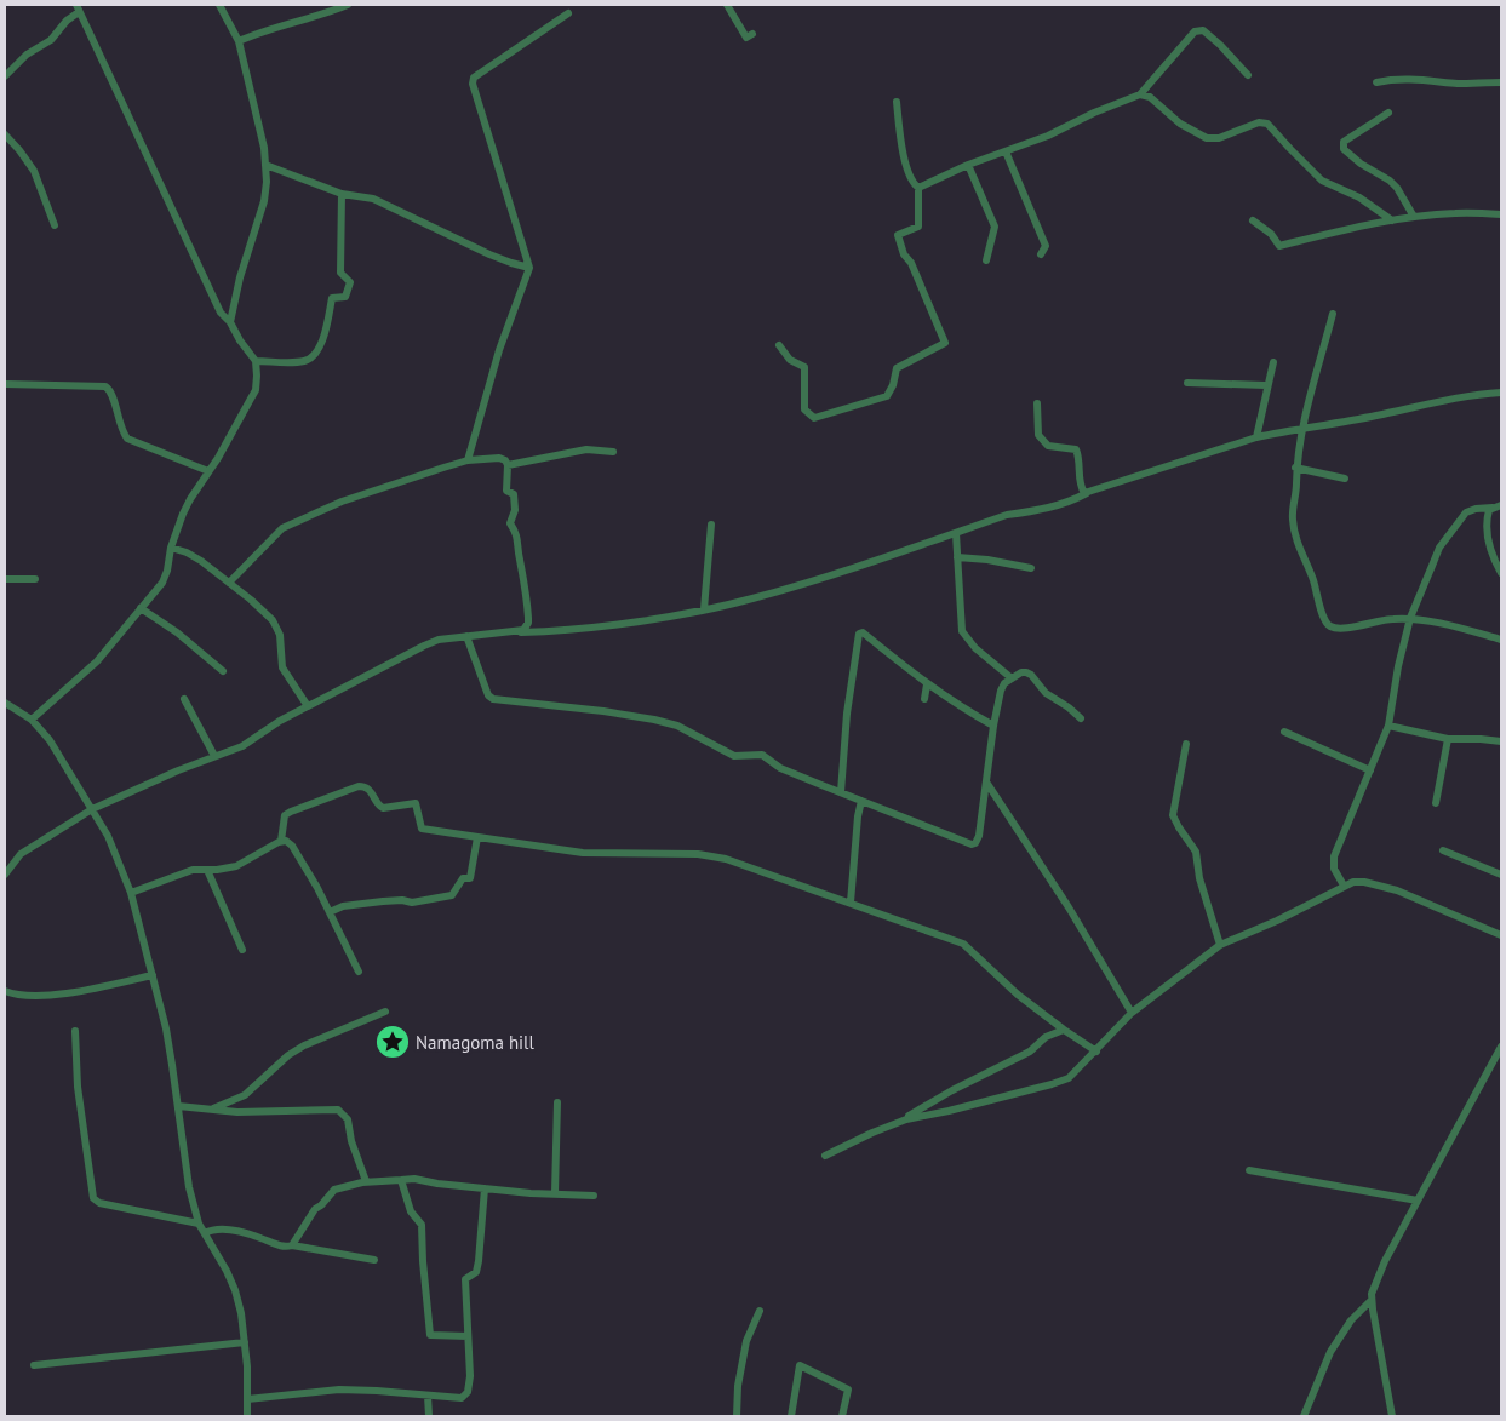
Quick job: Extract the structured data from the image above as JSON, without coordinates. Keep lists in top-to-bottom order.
{
  "places": {
    "place": ["Namagoma hill"]
  }
}
